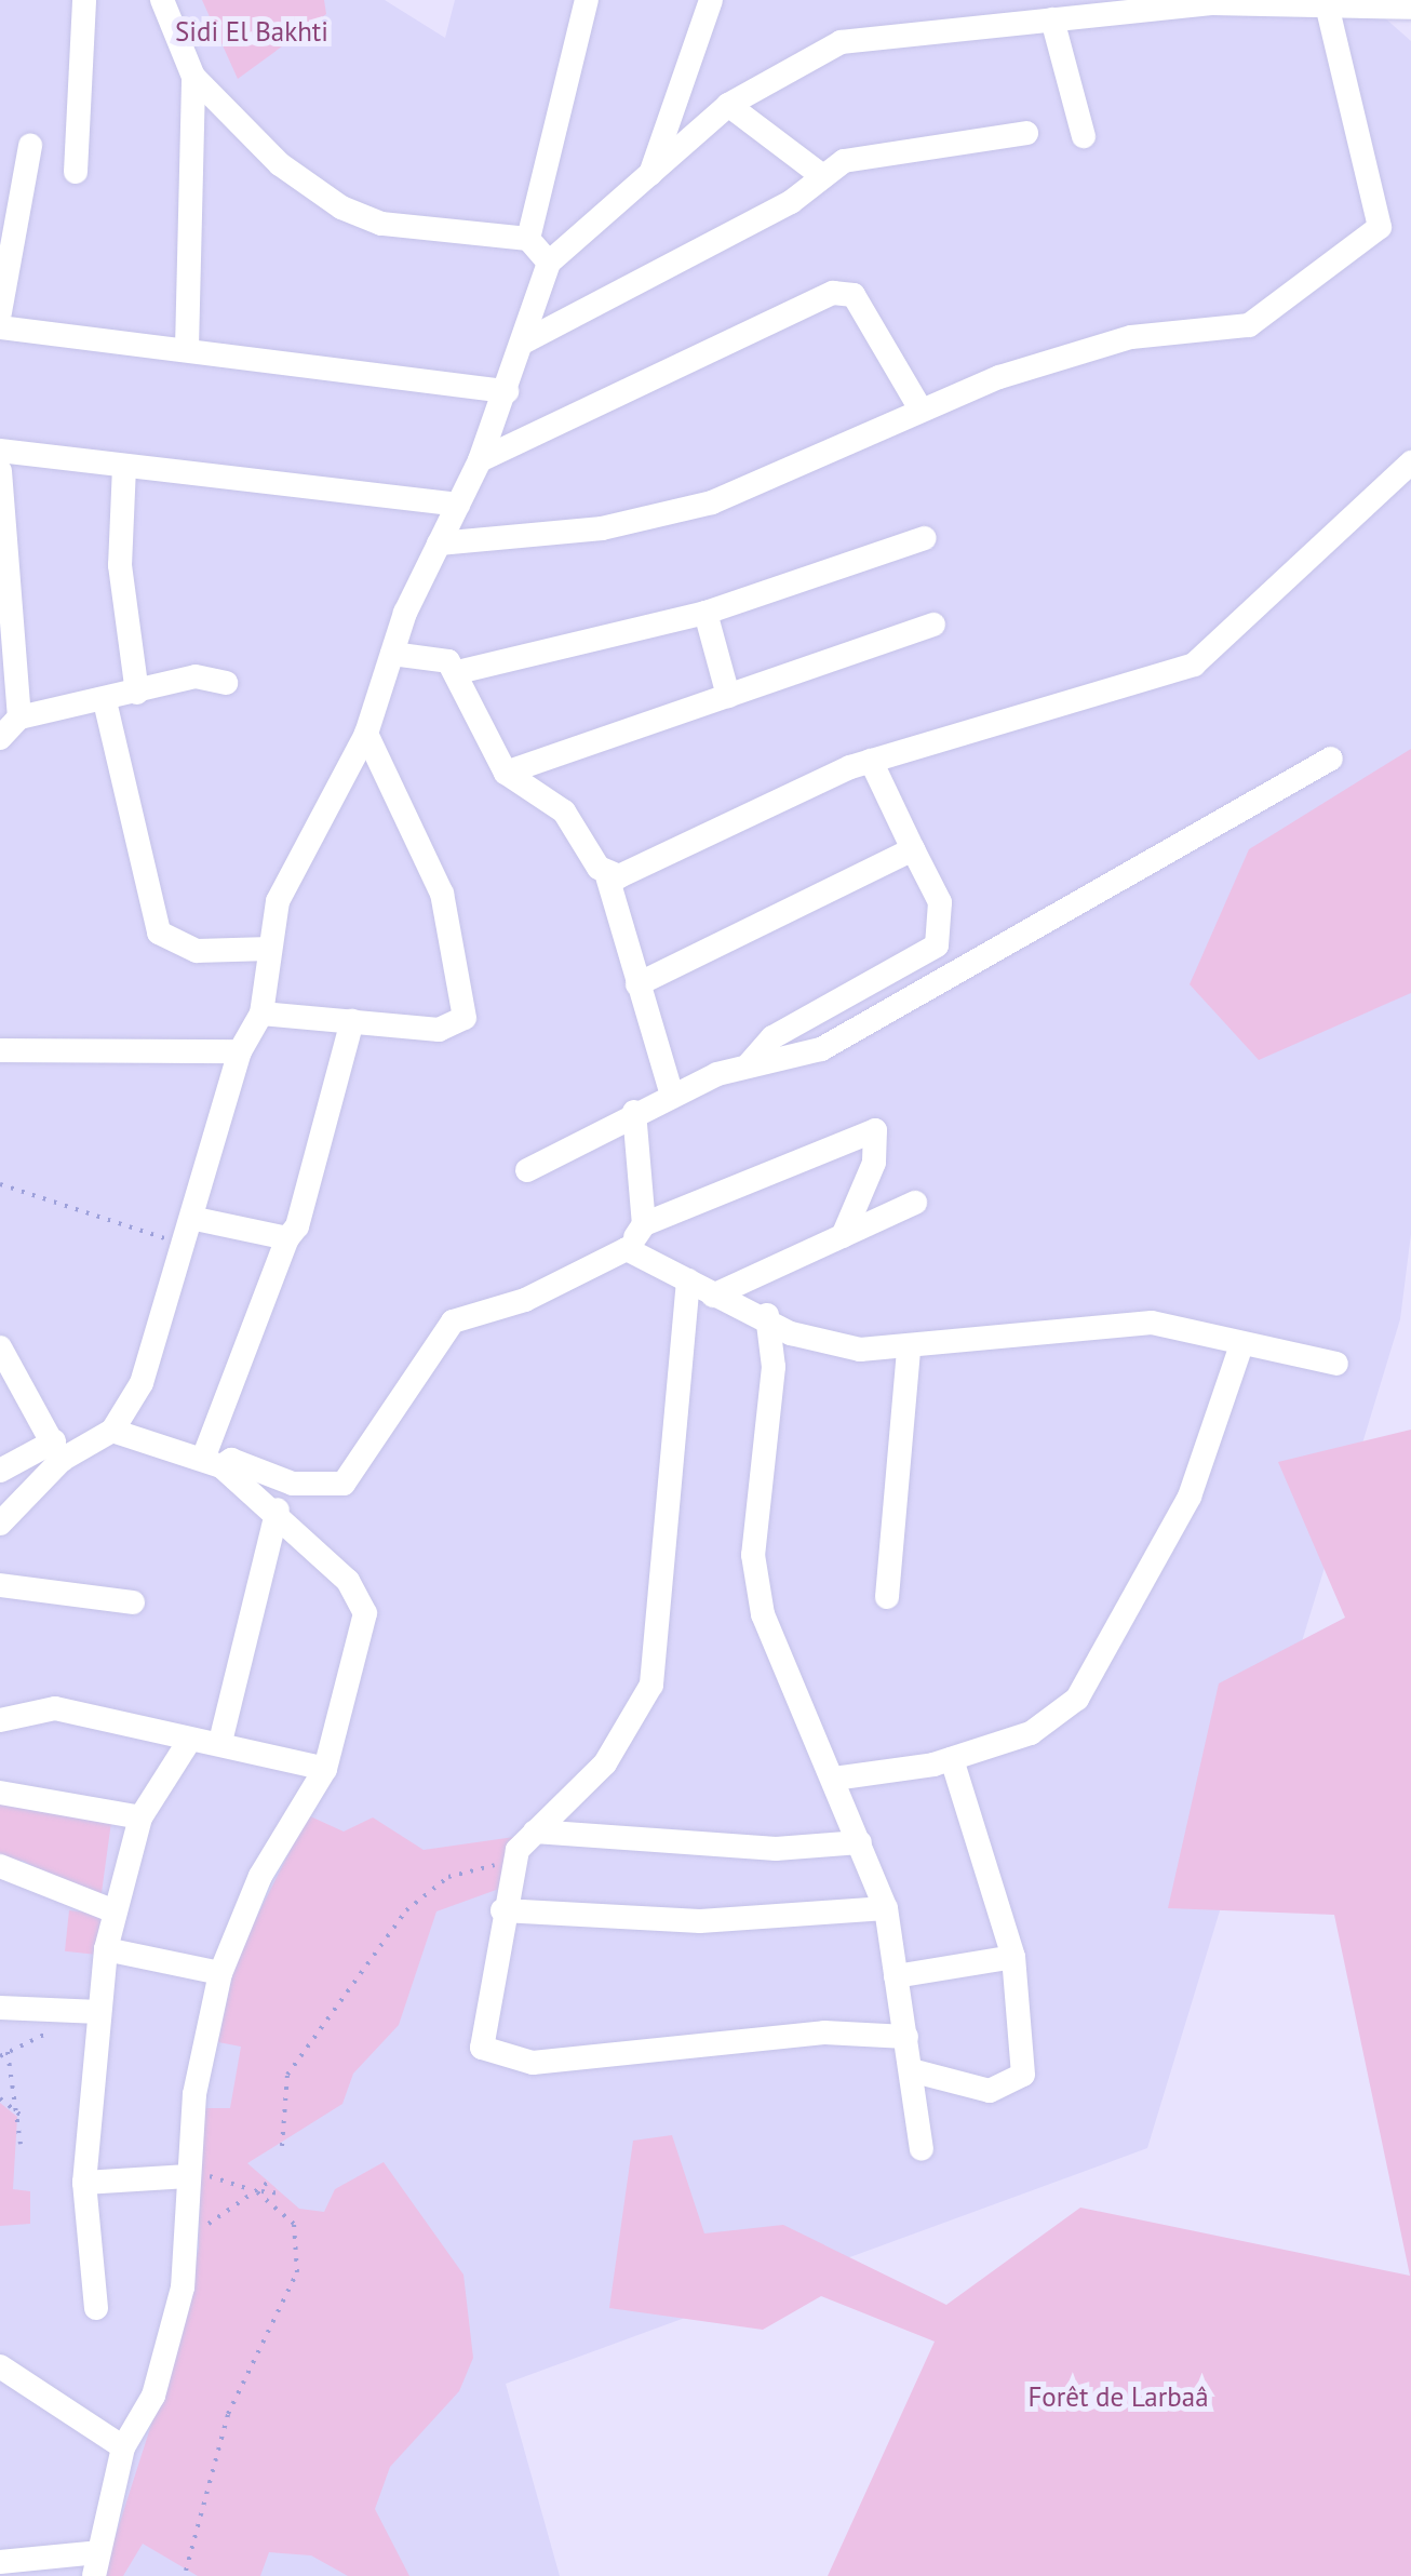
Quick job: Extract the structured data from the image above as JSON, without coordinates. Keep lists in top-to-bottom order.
{
  "parks": ["Sidi El Bakhti", "Forêt de Larbaâ"]
}
